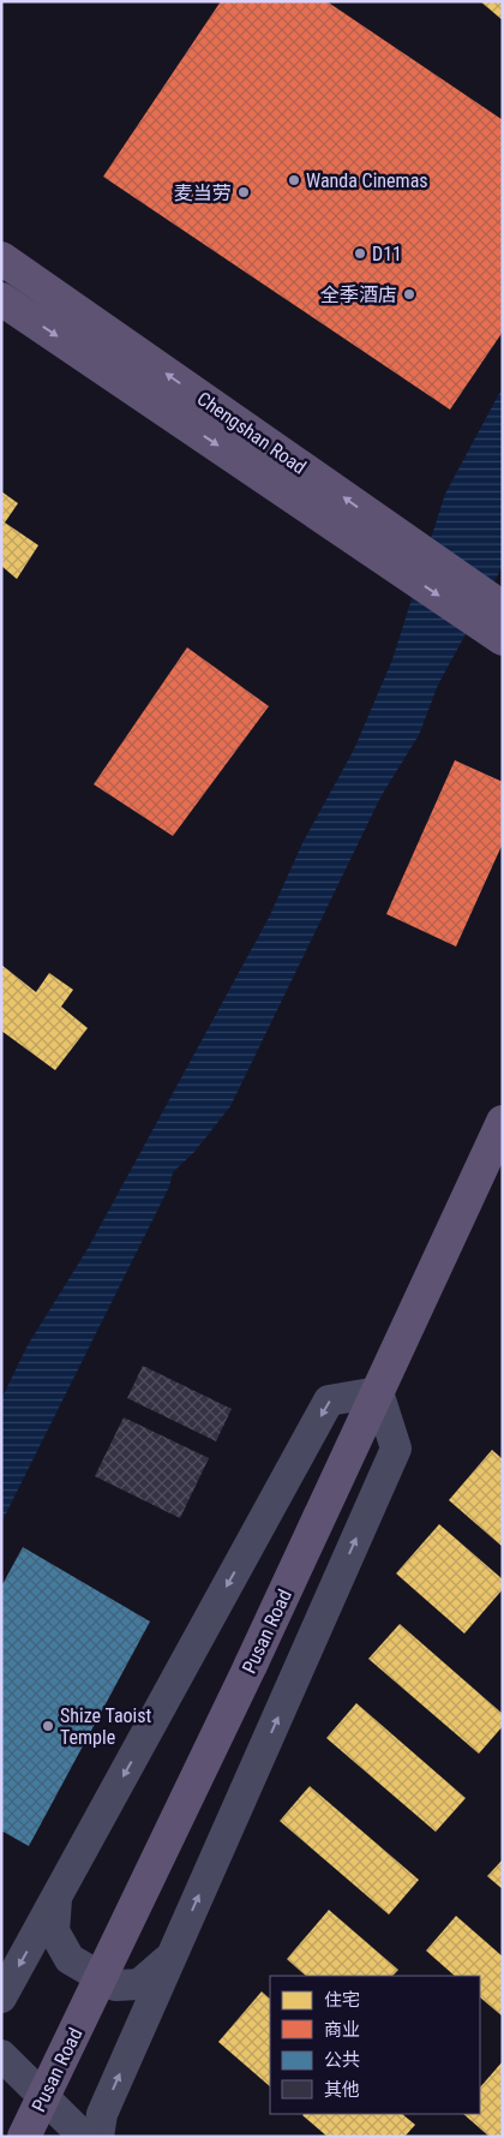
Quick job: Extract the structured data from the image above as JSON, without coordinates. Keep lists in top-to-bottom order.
{
  "streets": {
    "main road": ["Chengshan Road", "Pusan Road"]
  },
  "places": [
    "Wanda Cinemas",
    "麦当劳",
    "D11",
    "全季酒店",
    "Shize Taoist Temple"
  ],
  "legend": [
    "住宅",
    "商业",
    "公共",
    "其他"
  ]
}
